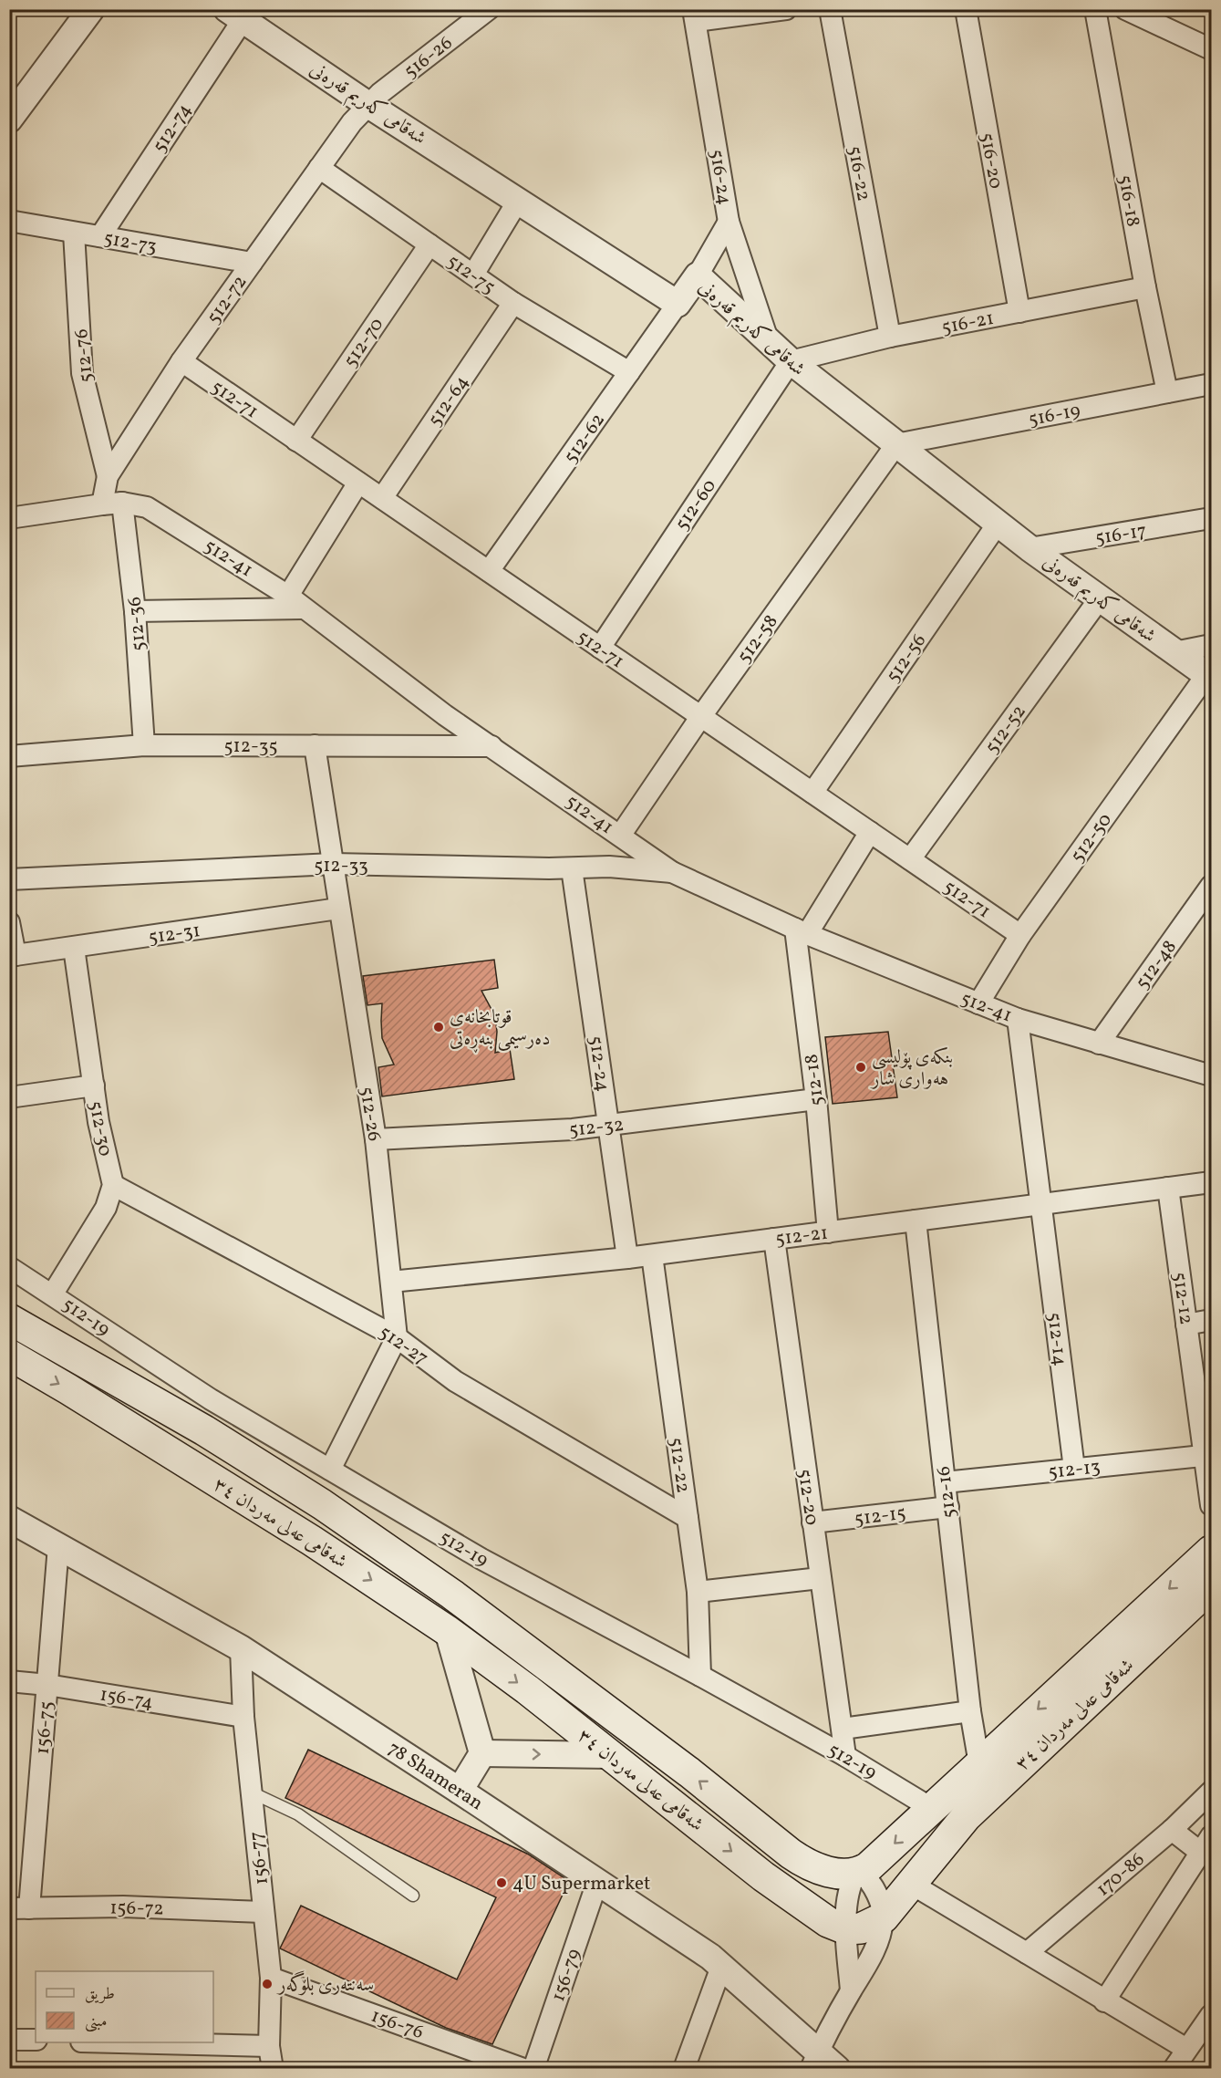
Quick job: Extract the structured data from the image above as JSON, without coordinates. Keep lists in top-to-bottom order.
{
  "streets": {
    "main road": ["شەقامی عەلی مەردان ٣٤"],
    "street": [
      "516-26",
      "شەقامی کەریم قەرەنی",
      "512-74",
      "516-20",
      "516-22",
      "516-24",
      "516-18",
      "512-73",
      "512-75",
      "512-72",
      "516-21",
      "512-70",
      "512-76",
      "512-71",
      "512-64",
      "516-19",
      "512-62",
      "512-60",
      "516-17",
      "512-41",
      "512-36",
      "512-58",
      "512-56",
      "512-52",
      "512-35",
      "512-50",
      "512-33",
      "512-31",
      "512-48",
      "512-24",
      "512-18",
      "512-26",
      "512-32",
      "512-30",
      "512-21",
      "512-12",
      "512-19",
      "512-14",
      "512-27",
      "512-22",
      "512-13",
      "512-16",
      "512-20",
      "512-15",
      "156-74",
      "156-75",
      "78 Shameran",
      "156-77",
      "170-86",
      "156-72",
      "156-79",
      "156-76"
    ]
  },
  "crossings": [
    ["516-26", "شەقامی کەریم قەرەنی"],
    ["516-26", "512-72"],
    ["شەقامی کەریم قەرەنی", "512-74"],
    ["شەقامی کەریم قەرەنی", "516-24"],
    ["شەقامی کەریم قەرەنی", "512-72"],
    ["شەقامی کەریم قەرەنی", "516-21"],
    ["شەقامی کەریم قەرەنی", "516-19"],
    ["شەقامی کەریم قەرەنی", "512-62"],
    ["شەقامی کەریم قەرەنی", "512-60"],
    ["شەقامی کەریم قەرەنی", "516-17"],
    ["شەقامی کەریم قەرەنی", "512-58"],
    ["شەقامی کەریم قەرەنی", "512-56"],
    ["شەقامی کەریم قەرەنی", "512-52"],
    ["شەقامی کەریم قەرەنی", "512-50"],
    ["512-74", "512-73"],
    ["516-20", "516-21"],
    ["516-22", "516-21"],
    ["516-18", "516-21"],
    ["516-18", "516-19"],
    ["512-73", "512-72"],
    ["512-73", "512-76"],
    ["512-75", "512-72"],
    ["512-75", "512-70"],
    ["512-75", "512-64"],
    ["512-75", "512-62"],
    ["512-72", "512-76"],
    ["512-72", "512-71"],
    ["512-72", "512-41"],
    ["512-72", "512-36"],
    ["516-21", "512-60"],
    ["512-70", "512-71"],
    ["512-71", "512-64"],
    ["512-71", "512-62"],
    ["512-71", "512-60"],
    ["512-71", "512-58"],
    ["512-71", "512-56"],
    ["512-71", "512-52"],
    ["512-71", "512-50"],
    ["516-19", "512-58"],
    ["512-41", "512-36"],
    ["512-41", "512-58"],
    ["512-41", "512-35"],
    ["512-41", "512-50"],
    ["512-41", "512-33"],
    ["512-41", "512-48"],
    ["512-41", "512-18"],
    ["512-41", "512-14"],
    ["512-36", "512-35"],
    ["512-35", "512-26"],
    ["512-33", "512-24"],
    ["512-33", "512-26"],
    ["512-31", "512-26"],
    ["512-31", "512-30"],
    ["512-24", "512-32"],
    ["512-24", "512-21"],
    ["512-18", "512-32"],
    ["512-18", "512-21"],
    ["512-26", "512-32"],
    ["512-26", "512-21"],
    ["512-26", "512-27"],
    ["512-30", "512-27"],
    ["512-21", "512-12"],
    ["512-21", "512-14"],
    ["512-21", "512-22"],
    ["512-21", "512-16"],
    ["512-21", "512-20"],
    ["512-12", "512-13"],
    ["512-19", "512-22"],
    ["512-19", "512-20"],
    ["512-19", "شەقامی عەلی مەردان ٣٤"],
    ["512-14", "512-13"],
    ["512-27", "512-22"],
    ["512-13", "512-16"],
    ["512-16", "512-15"],
    ["512-16", "شەقامی عەلی مەردان ٣٤"],
    ["512-20", "512-15"],
    ["156-74", "156-75"],
    ["156-74", "156-77"],
    ["156-75", "78 Shameran"],
    ["156-75", "156-72"],
    ["78 Shameran", "156-77"],
    ["78 Shameran", "156-79"],
    ["156-77", "156-72"],
    ["156-77", "156-76"]
  ],
  "places": [
    "قوتابخانەی دەرسیمی بنەڕەتی",
    "بنکەی پۆلیسی هەواری شار",
    "4U Supermarket",
    "سەنتەری بلۆگەر"
  ],
  "legend": ["طريق", "مبنى"]
}
